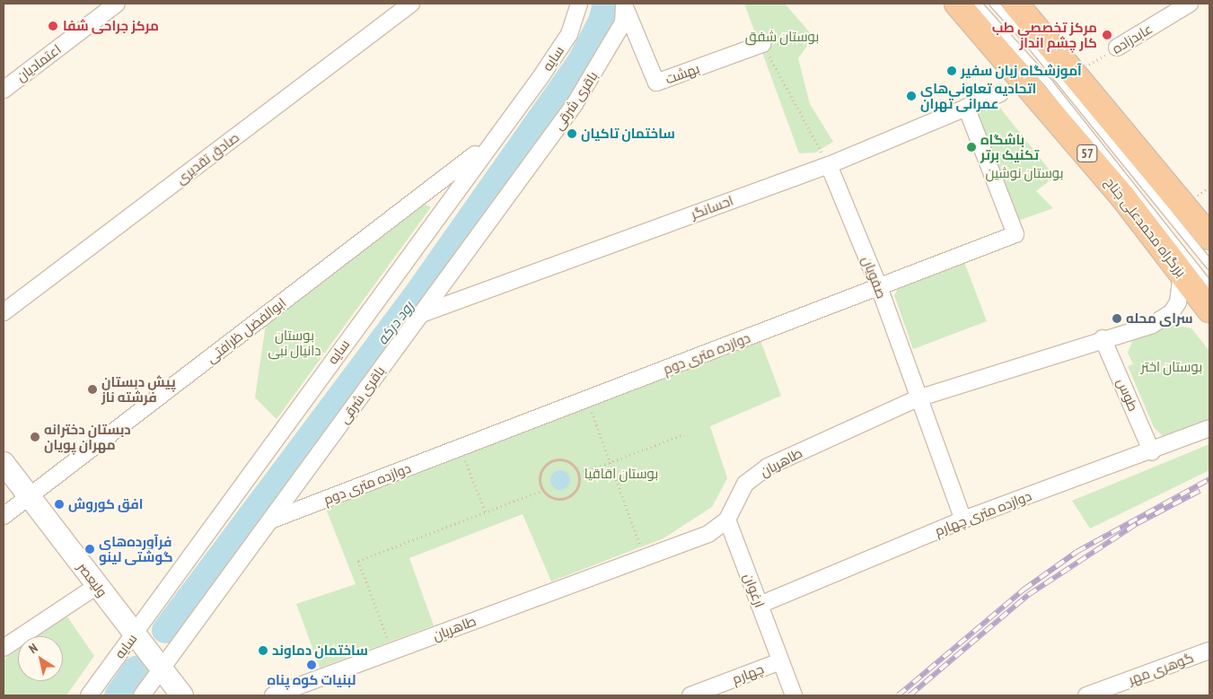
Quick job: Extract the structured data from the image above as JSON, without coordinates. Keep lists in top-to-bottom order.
{
  "streets": {
    "highway": ["57", "بزرگراه محمدعلی جناح"],
    "main road": ["ولیعصر"],
    "street": [
      "عابدزاده",
      "سایه",
      "اعتمادیان",
      "بهشت",
      "باقری شرقی",
      "صادق تقدیری",
      "احسانگر",
      "صفویان",
      "ابوالفضل ظرافتی",
      "دوازده متری دوم",
      "طوس",
      "طاهریان",
      "دوازده متری چهارم",
      "ارغوان",
      "گوهری مهر",
      "چهارم"
    ]
  },
  "crossings": [
    ["سایه", "ابوالفضل ظرافتی"],
    ["سایه", "ولیعصر"],
    ["بهشت", "باقری شرقی"],
    ["باقری شرقی", "احسانگر"],
    ["باقری شرقی", "دوازده متری دوم"],
    ["باقری شرقی", "ولیعصر"],
    ["احسانگر", "صفویان"],
    ["احسانگر", "دوازده متری دوم"],
    ["بزرگراه محمدعلی جناح", "طاهریان"],
    ["صفویان", "دوازده متری دوم"],
    ["صفویان", "طاهریان"],
    ["صفویان", "دوازده متری چهارم"],
    ["ابوالفضل ظرافتی", "ولیعصر"],
    ["طوس", "طاهریان"],
    ["طوس", "دوازده متری چهارم"],
    ["طاهریان", "ارغوان"],
    ["دوازده متری چهارم", "ارغوان"],
    ["ارغوان", "چهارم"]
  ],
  "water": ["رود درکه"],
  "parks": [
    "بوستان شفق",
    "بوستان نوشین",
    "بوستان دانیال نبی",
    "بوستان اختر",
    "بوستان اقاقیا"
  ],
  "places": [
    "مرکز جراحی شفا",
    "مرکز تخصصی طب کار چشم انداز",
    "آموزشگاه زبان سفیر",
    "اتحادیه تعاونی‌های عمرانی تهران",
    "ساختمان تاکیان",
    "باشگاه تکنیک برتر",
    "سرای محله",
    "پیش دبستان فرشته ناز",
    "دبستان دخترانه مهران پويان",
    "افق کوروش",
    "فرآورده‌های گوشتی لینو",
    "ساختمان دماوند",
    "لبنیات کوه پناه"
  ],
  "north": "top left"
}
